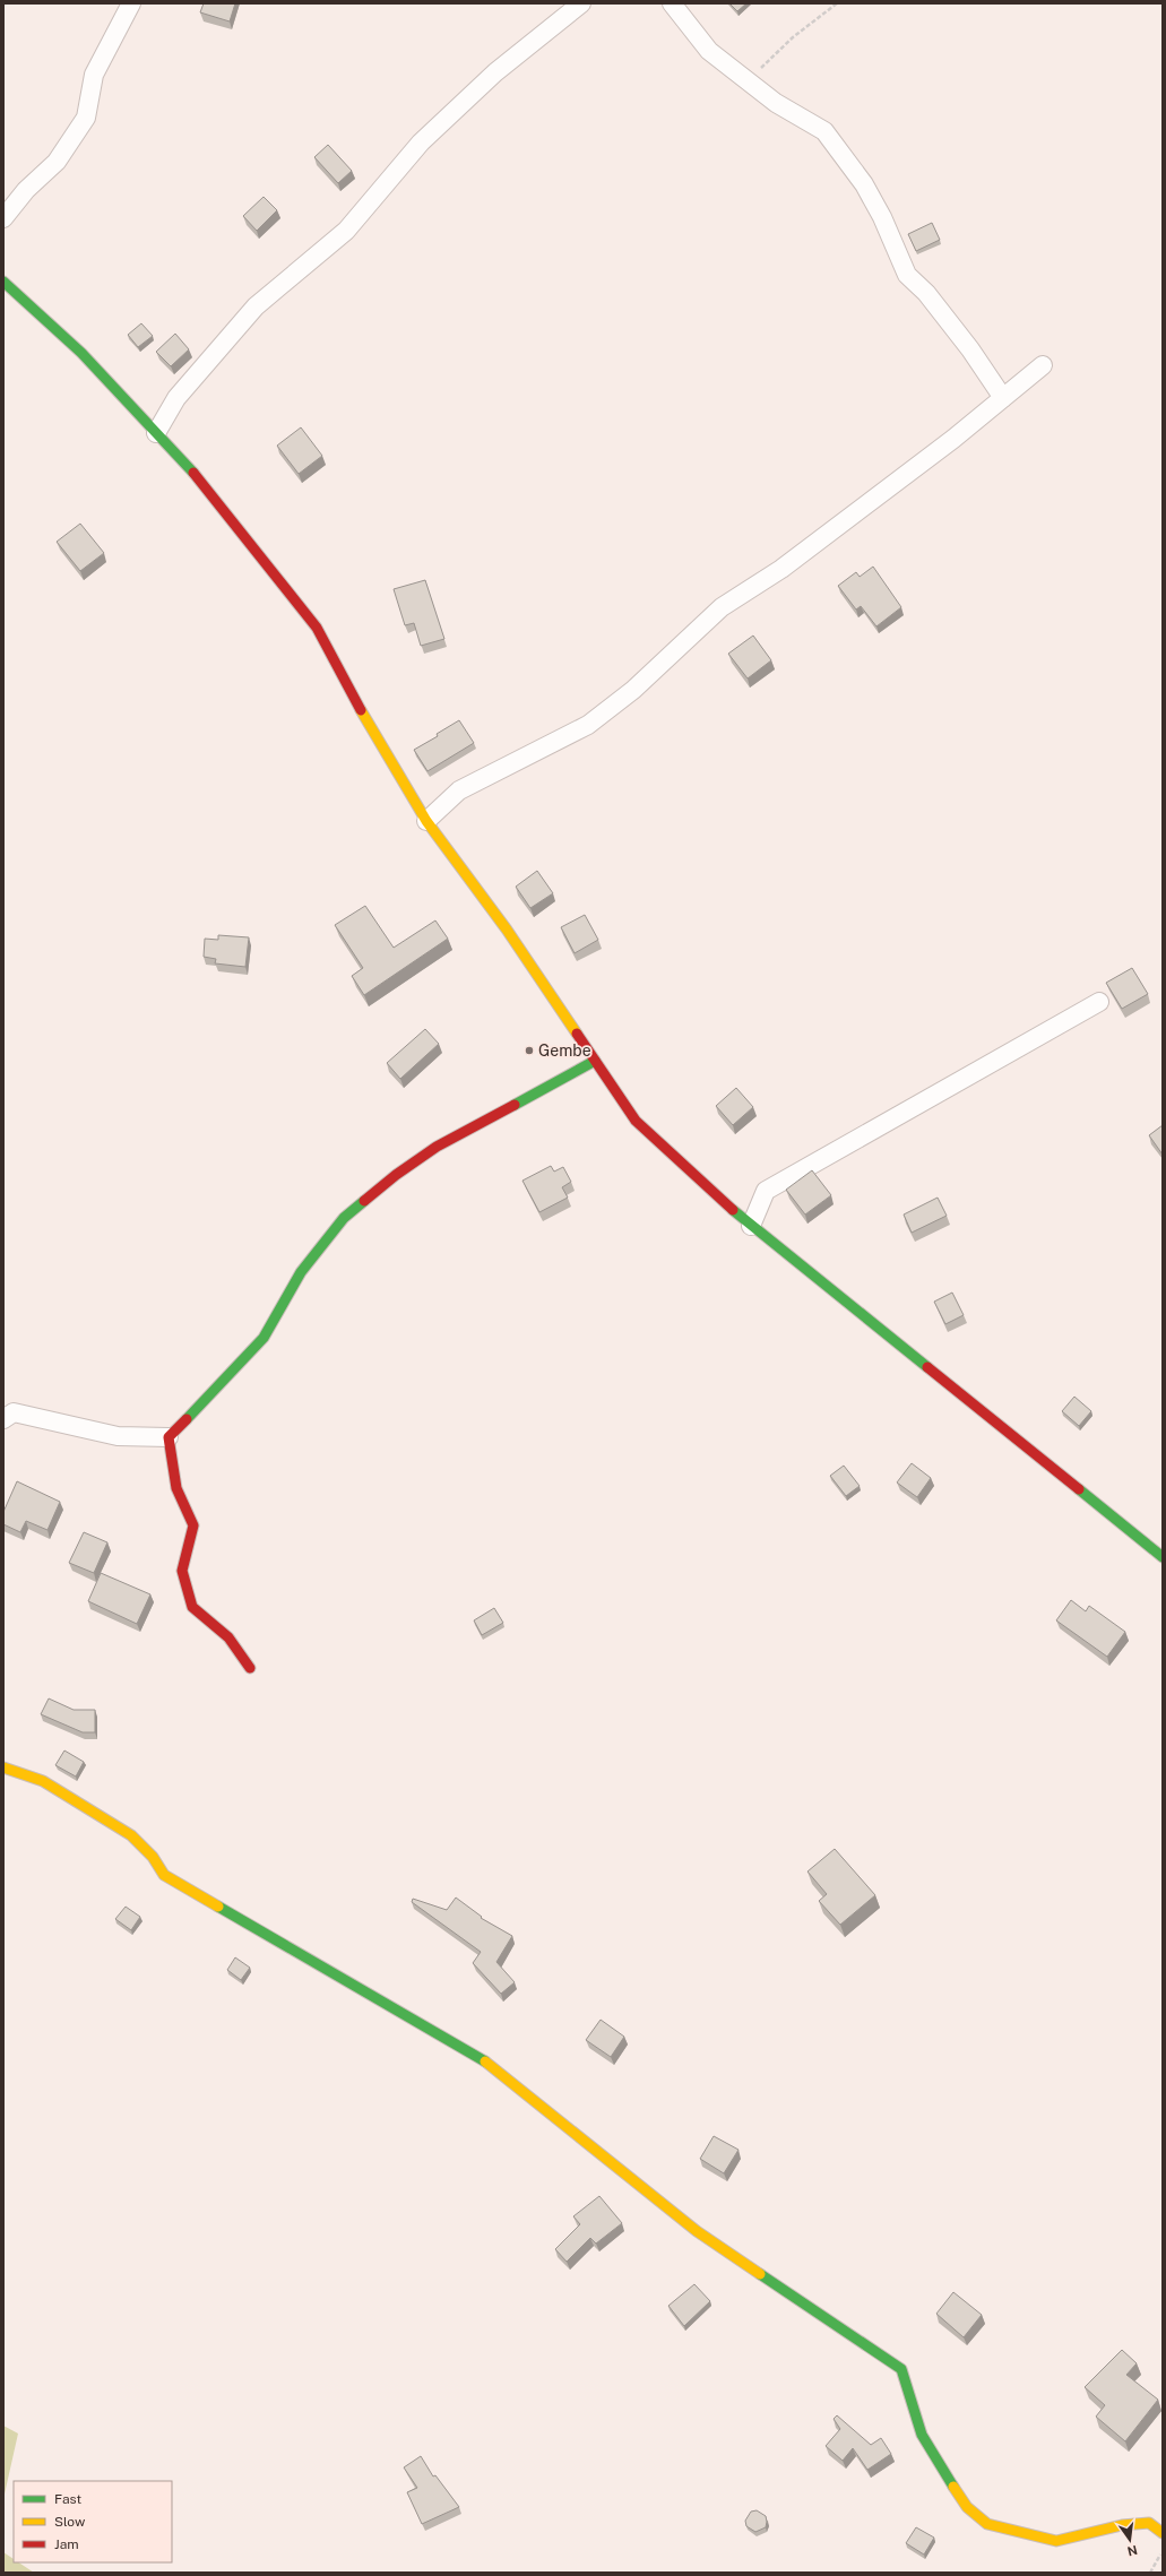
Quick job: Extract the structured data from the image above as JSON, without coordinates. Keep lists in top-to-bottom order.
{
  "places": ["Gembe"],
  "legend": ["Fast", "Slow", "Jam"],
  "north": "bottom"
}
